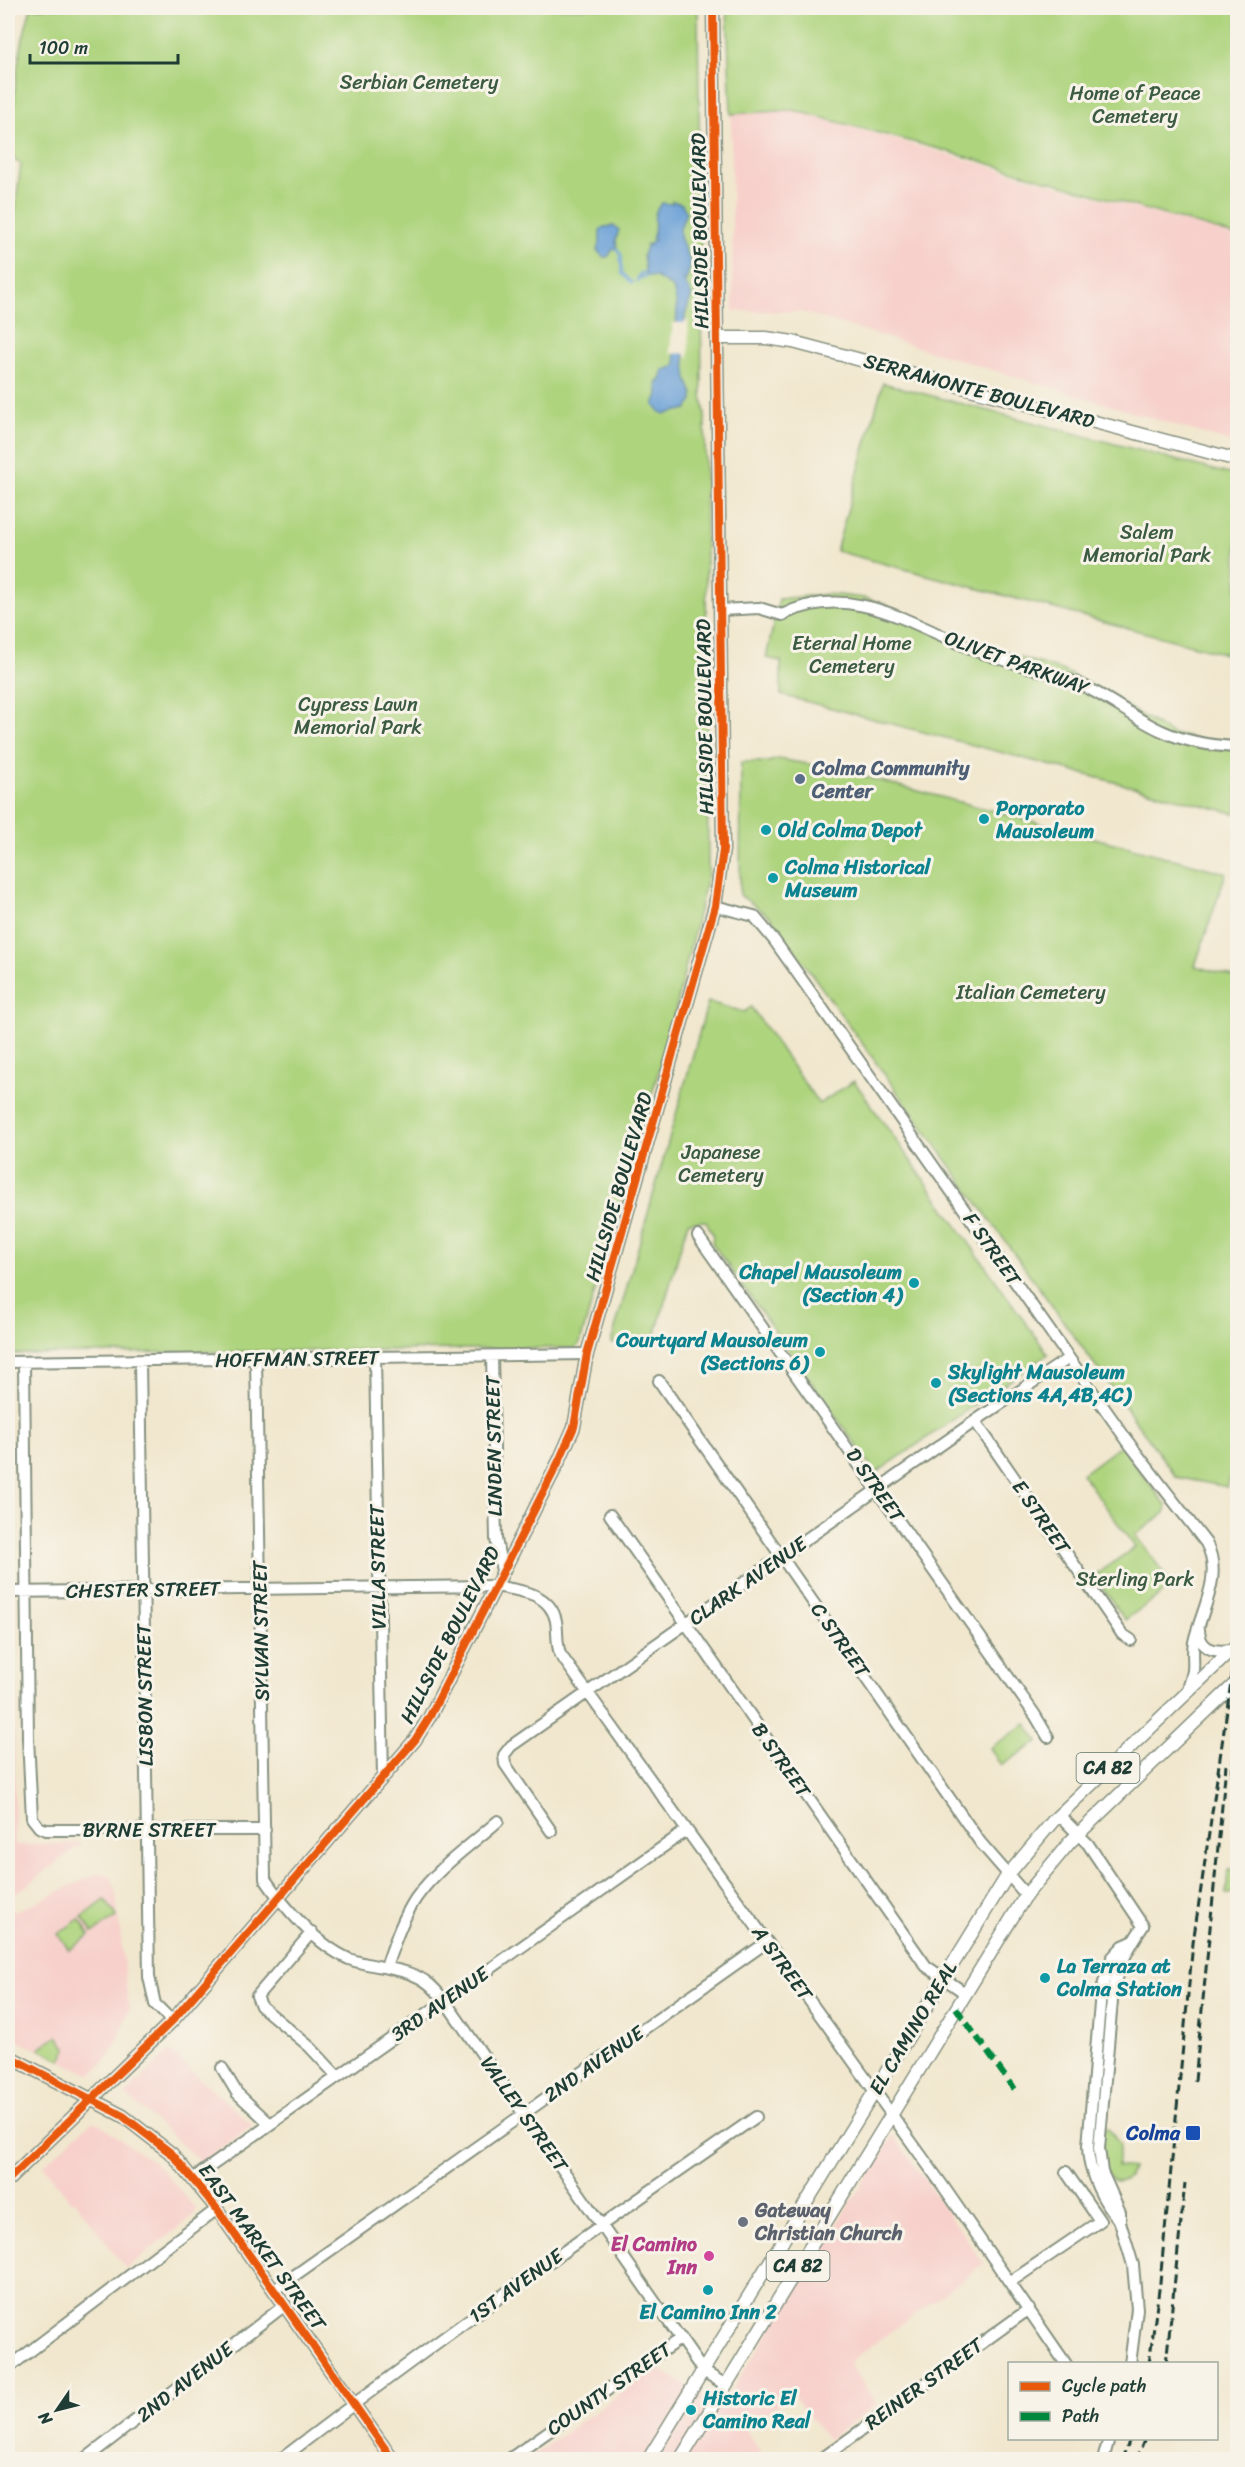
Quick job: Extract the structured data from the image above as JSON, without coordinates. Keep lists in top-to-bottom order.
{
  "streets": {
    "main road": [
      "HILLSIDE BOULEVARD",
      "SERRAMONTE BOULEVARD",
      "CA 82",
      "EL CAMINO REAL",
      "EAST MARKET STREET"
    ],
    "street": [
      "OLIVET PARKWAY",
      "F STREET",
      "HOFFMAN STREET",
      "LINDEN STREET",
      "D STREET",
      "E STREET",
      "VILLA STREET",
      "CLARK AVENUE",
      "CHESTER STREET",
      "SYLVAN STREET",
      "C STREET",
      "LISBON STREET",
      "B STREET",
      "BYRNE STREET",
      "A STREET",
      "3RD AVENUE",
      "2ND AVENUE",
      "VALLEY STREET",
      "1ST AVENUE",
      "REINER STREET",
      "COUNTY STREET"
    ]
  },
  "crossings": [
    ["HILLSIDE BOULEVARD", "SERRAMONTE BOULEVARD"],
    ["HILLSIDE BOULEVARD", "OLIVET PARKWAY"],
    ["HILLSIDE BOULEVARD", "F STREET"],
    ["HILLSIDE BOULEVARD", "HOFFMAN STREET"],
    ["HILLSIDE BOULEVARD", "LINDEN STREET"],
    ["HILLSIDE BOULEVARD", "VILLA STREET"],
    ["HILLSIDE BOULEVARD", "CHESTER STREET"],
    ["HILLSIDE BOULEVARD", "SYLVAN STREET"],
    ["HILLSIDE BOULEVARD", "LISBON STREET"],
    ["HILLSIDE BOULEVARD", "A STREET"],
    ["HILLSIDE BOULEVARD", "VALLEY STREET"],
    ["HILLSIDE BOULEVARD", "EAST MARKET STREET"],
    ["F STREET", "CLARK AVENUE"],
    ["F STREET", "EL CAMINO REAL"],
    ["HOFFMAN STREET", "LINDEN STREET"],
    ["HOFFMAN STREET", "VILLA STREET"],
    ["HOFFMAN STREET", "SYLVAN STREET"],
    ["HOFFMAN STREET", "LISBON STREET"],
    ["D STREET", "CLARK AVENUE"],
    ["E STREET", "CLARK AVENUE"],
    ["VILLA STREET", "CHESTER STREET"],
    ["CLARK AVENUE", "C STREET"],
    ["CLARK AVENUE", "B STREET"],
    ["CLARK AVENUE", "A STREET"],
    ["CHESTER STREET", "SYLVAN STREET"],
    ["CHESTER STREET", "LISBON STREET"],
    ["CHESTER STREET", "BYRNE STREET"],
    ["CHESTER STREET", "A STREET"],
    ["SYLVAN STREET", "BYRNE STREET"],
    ["SYLVAN STREET", "VALLEY STREET"],
    ["C STREET", "EL CAMINO REAL"],
    ["LISBON STREET", "BYRNE STREET"],
    ["B STREET", "EL CAMINO REAL"],
    ["A STREET", "3RD AVENUE"],
    ["A STREET", "EL CAMINO REAL"],
    ["A STREET", "2ND AVENUE"],
    ["A STREET", "REINER STREET"],
    ["3RD AVENUE", "VALLEY STREET"],
    ["3RD AVENUE", "EAST MARKET STREET"],
    ["EL CAMINO REAL", "VALLEY STREET"],
    ["2ND AVENUE", "VALLEY STREET"],
    ["2ND AVENUE", "EAST MARKET STREET"],
    ["VALLEY STREET", "1ST AVENUE"],
    ["VALLEY STREET", "COUNTY STREET"],
    ["EAST MARKET STREET", "1ST AVENUE"]
  ],
  "parks": [
    "Serbian Cemetery",
    "Home of Peace Cemetery",
    "Salem Memorial Park",
    "Eternal Home Cemetery",
    "Cypress Lawn Memorial Park",
    "Italian Cemetery",
    "Japanese Cemetery",
    "Sterling Park"
  ],
  "places": {
    "other": [
      "Colma Community Center",
      "Porporato Mausoleum",
      "Old Colma Depot",
      "Colma Historical Museum",
      "Chapel Mausoleum (Section 4)",
      "Courtyard Mausoleum (Sections 6)",
      "Skylight Mausoleum (Sections 4A,4B,4C)",
      "La Terraza at Colma Station",
      "Gateway Christian Church",
      "El Camino Inn",
      "El Camino Inn 2",
      "Historic El Camino Real"
    ],
    "transit": ["Colma"]
  },
  "legend": ["Cycle path", "Path"],
  "scale_bar": "100 m",
  "north": "bottom left"
}
